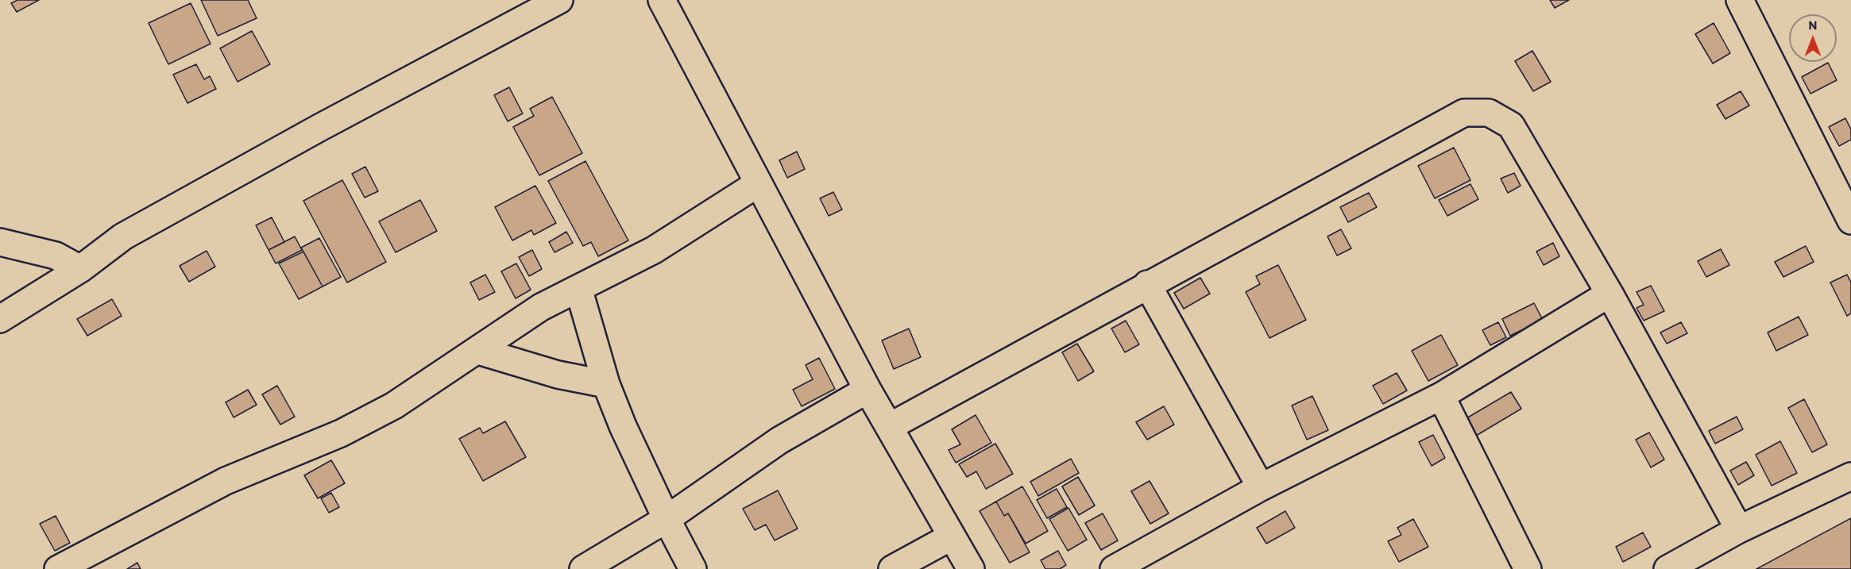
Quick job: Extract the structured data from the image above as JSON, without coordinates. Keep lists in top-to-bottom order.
{
  "north": "top"
}
